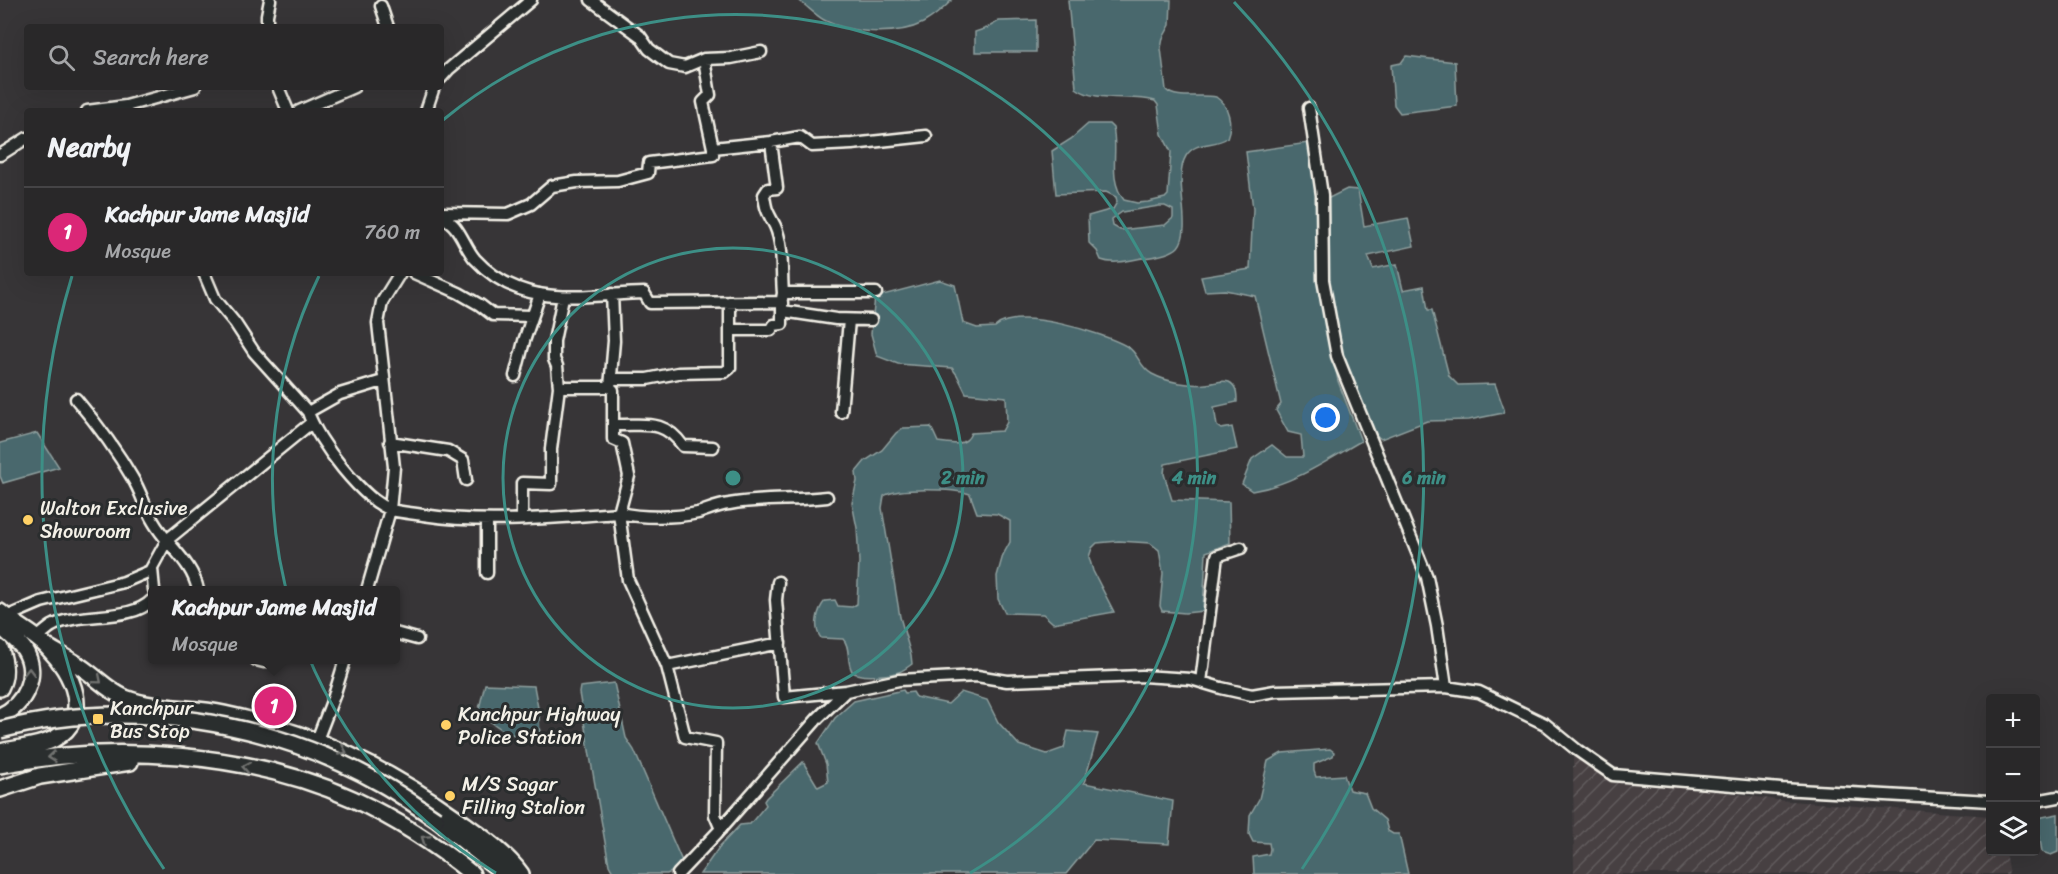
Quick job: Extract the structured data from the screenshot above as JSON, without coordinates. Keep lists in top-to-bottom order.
{
  "places": {
    "other": ["Walton Exclusive Showroom", "Kanchpur Highway Police Station", "M/S Sagar Filling Stalion"],
    "transit": ["Kanchpur Bus Stop"]
  },
  "page": {
    "search": "Search here",
    "heading": "Nearby",
    "list": [
      {
        "mark": "1",
        "name": "Kachpur Jame Masjid",
        "note": "Mosque",
        "value": "760 m"
      }
    ],
    "popup": ["Kachpur Jame Masjid", "Mosque"],
    "pins": "1",
    "map_buttons": ["+", "−"]
  },
  "rings": ["2 min", "4 min", "6 min"]
}
